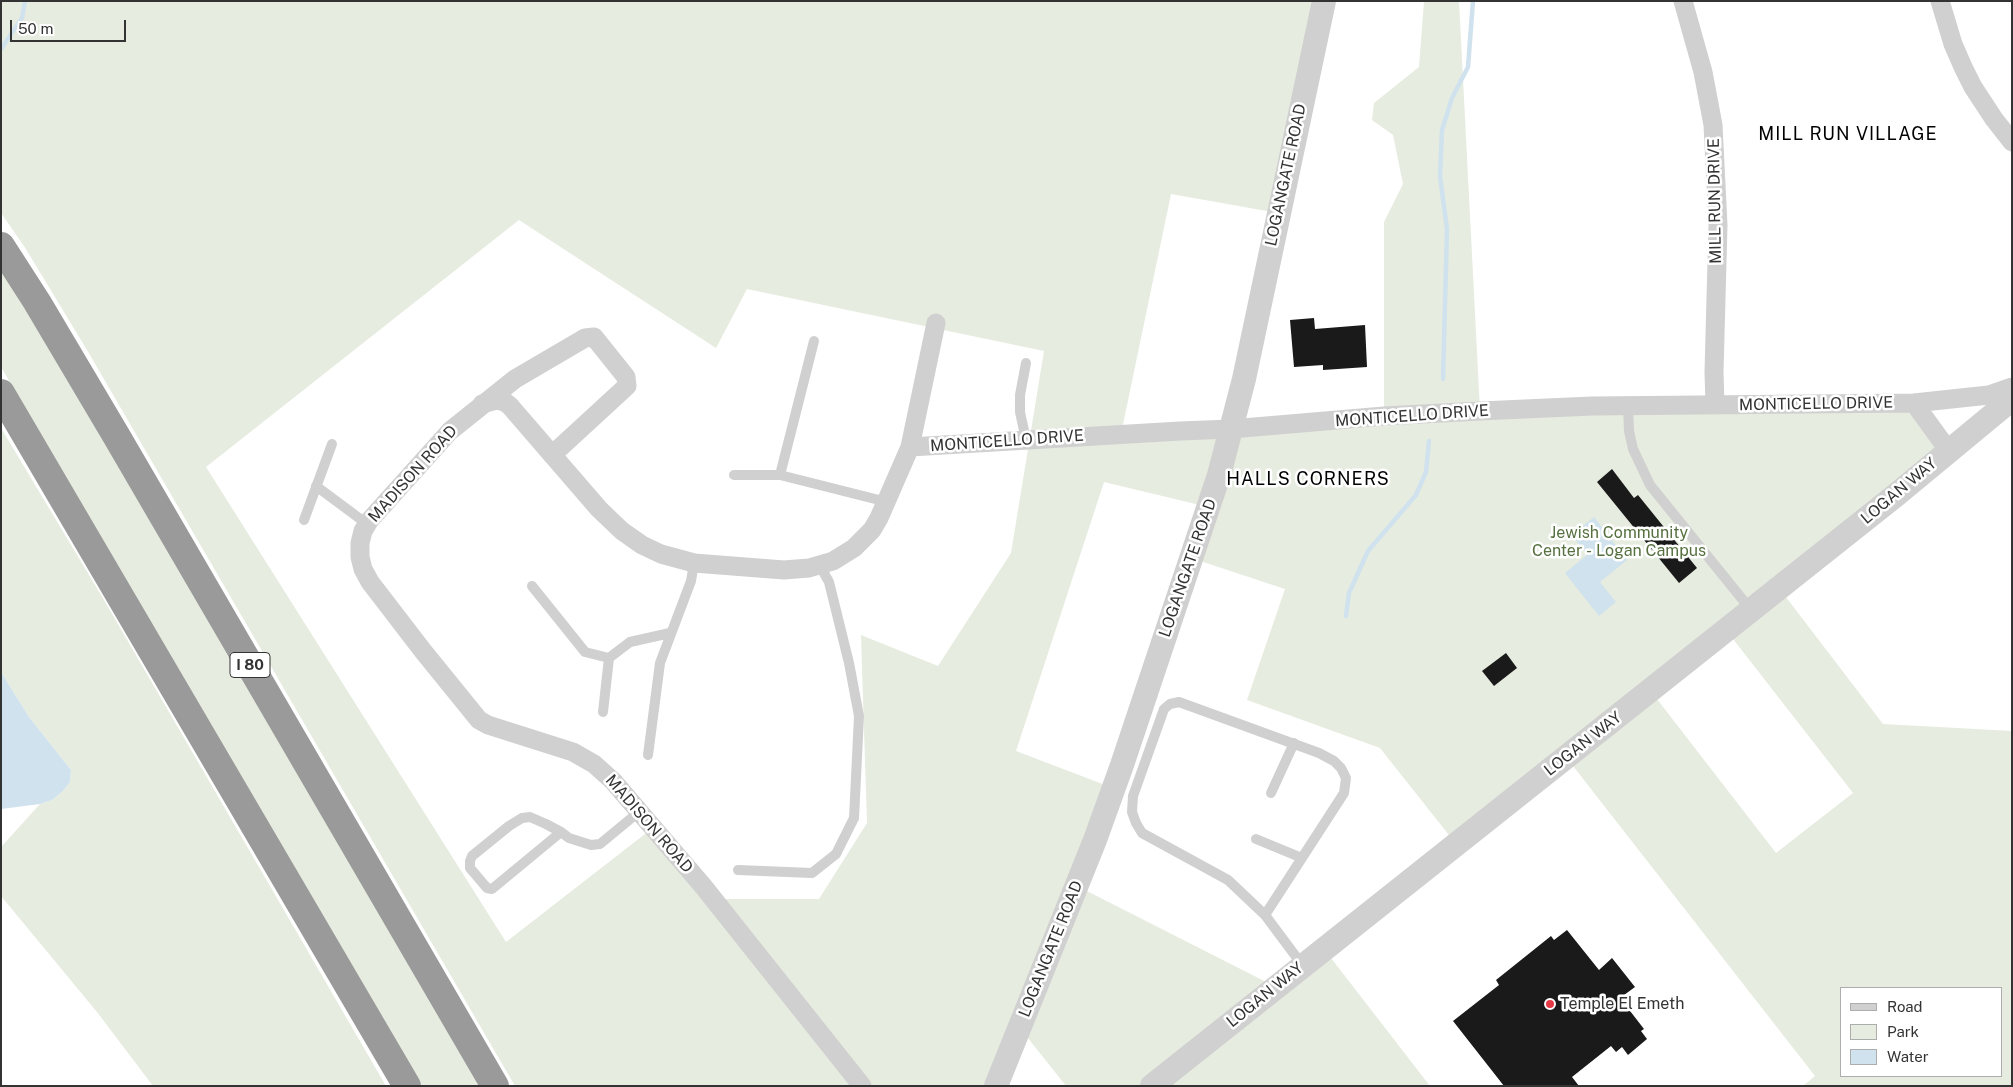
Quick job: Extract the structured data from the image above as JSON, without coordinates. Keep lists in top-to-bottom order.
{
  "streets": {
    "highway": ["I 80"],
    "street": [
      "LOGANGATE ROAD",
      "MILL RUN DRIVE",
      "MONTICELLO DRIVE",
      "MADISON ROAD",
      "LOGAN WAY"
    ]
  },
  "crossings": [
    ["LOGANGATE ROAD", "MONTICELLO DRIVE"],
    ["MILL RUN DRIVE", "MONTICELLO DRIVE"],
    ["MONTICELLO DRIVE", "LOGAN WAY"]
  ],
  "districts": ["MILL RUN VILLAGE", "HALLS CORNERS"],
  "parks": ["Jewish Community Center - Logan Campus"],
  "places": ["Temple El Emeth"],
  "legend": ["Road", "Park", "Water"],
  "scale_bar": "50 m"
}
